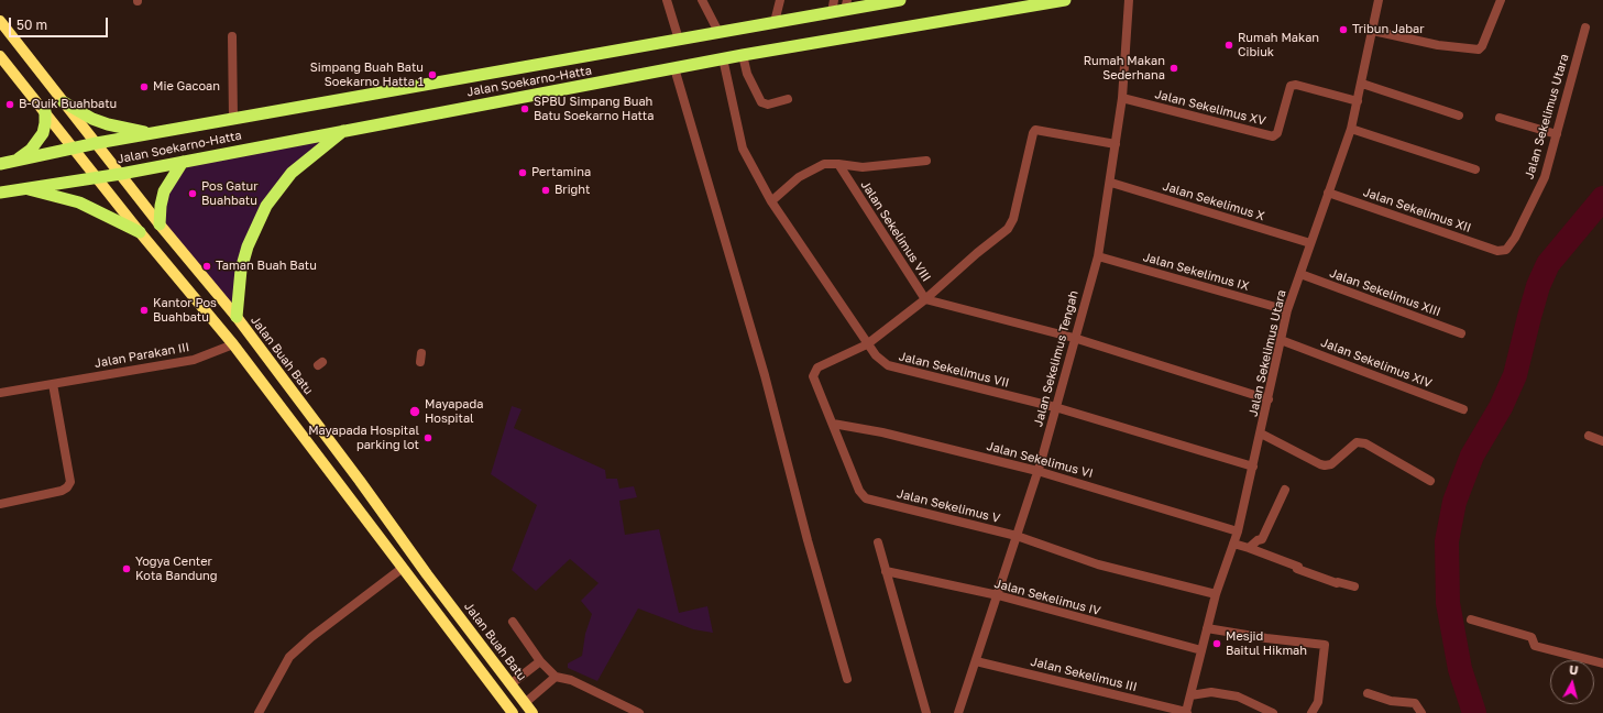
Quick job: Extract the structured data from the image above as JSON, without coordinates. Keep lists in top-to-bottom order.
{
  "streets": {
    "highway": ["Jalan Soekarno-Hatta"],
    "main road": ["Jalan Buah Batu"],
    "street": [
      "Jalan Sekelimus XV",
      "Jalan Sekelimus Utara",
      "Jalan Sekelimus X",
      "Jalan Sekelimus XII",
      "Jalan Sekelimus VIII",
      "Jalan Sekelimus IX",
      "Jalan Sekelimus XIII",
      "Jalan Parakan III",
      "Jalan Sekelimus Tengah",
      "Jalan Sekelimus XIV",
      "Jalan Sekelimus VII",
      "Jalan Sekelimus VI",
      "Jalan Sekelimus V",
      "Jalan Sekelimus IV",
      "Jalan Sekelimus III"
    ]
  },
  "crossings": [
    ["Jalan Soekarno-Hatta", "Jalan Buah Batu"],
    ["Jalan Soekarno-Hatta", "Jalan Sekelimus VII"],
    ["Jalan Sekelimus XV", "Jalan Sekelimus Utara"],
    ["Jalan Sekelimus XV", "Jalan Sekelimus Tengah"],
    ["Jalan Sekelimus Utara", "Jalan Sekelimus X"],
    ["Jalan Sekelimus Utara", "Jalan Sekelimus XII"],
    ["Jalan Sekelimus Utara", "Jalan Sekelimus VIII"],
    ["Jalan Sekelimus Utara", "Jalan Sekelimus IX"],
    ["Jalan Sekelimus Utara", "Jalan Sekelimus XIII"],
    ["Jalan Sekelimus Utara", "Jalan Sekelimus XIV"],
    ["Jalan Sekelimus Utara", "Jalan Sekelimus VII"],
    ["Jalan Sekelimus Utara", "Jalan Sekelimus VI"],
    ["Jalan Sekelimus Utara", "Jalan Sekelimus V"],
    ["Jalan Sekelimus Utara", "Jalan Sekelimus IV"],
    ["Jalan Sekelimus Utara", "Jalan Sekelimus III"],
    ["Jalan Sekelimus X", "Jalan Sekelimus Tengah"],
    ["Jalan Sekelimus VIII", "Jalan Sekelimus Tengah"],
    ["Jalan Sekelimus IX", "Jalan Sekelimus Tengah"],
    ["Jalan Sekelimus Tengah", "Jalan Sekelimus VII"],
    ["Jalan Sekelimus Tengah", "Jalan Sekelimus VI"],
    ["Jalan Sekelimus Tengah", "Jalan Sekelimus V"],
    ["Jalan Sekelimus Tengah", "Jalan Sekelimus IV"],
    ["Jalan Sekelimus Tengah", "Jalan Sekelimus III"],
    ["Jalan Sekelimus VII", "Jalan Sekelimus V"],
    ["Jalan Sekelimus VI", "Jalan Sekelimus V"]
  ],
  "places": [
    "Tribun Jabar",
    "Rumah Makan Cibiuk",
    "Rumah Makan Sederhana",
    "Simpang Buah Batu Soekarno Hatta 1",
    "Mie Gacoan",
    "B-Quik Buahbatu",
    "SPBU Simpang Buah Batu Soekarno Hatta",
    "Pertamina",
    "Bright",
    "Pos Gatur Buahbatu",
    "Taman Buah Batu",
    "Kantor Pos Buahbatu",
    "Mayapada Hospital",
    "Mayapada Hospital parking lot",
    "Yogya Center Kota Bandung",
    "Mesjid Baitul Hikmah"
  ],
  "scale_bar": "50 m",
  "north": "top"
}
